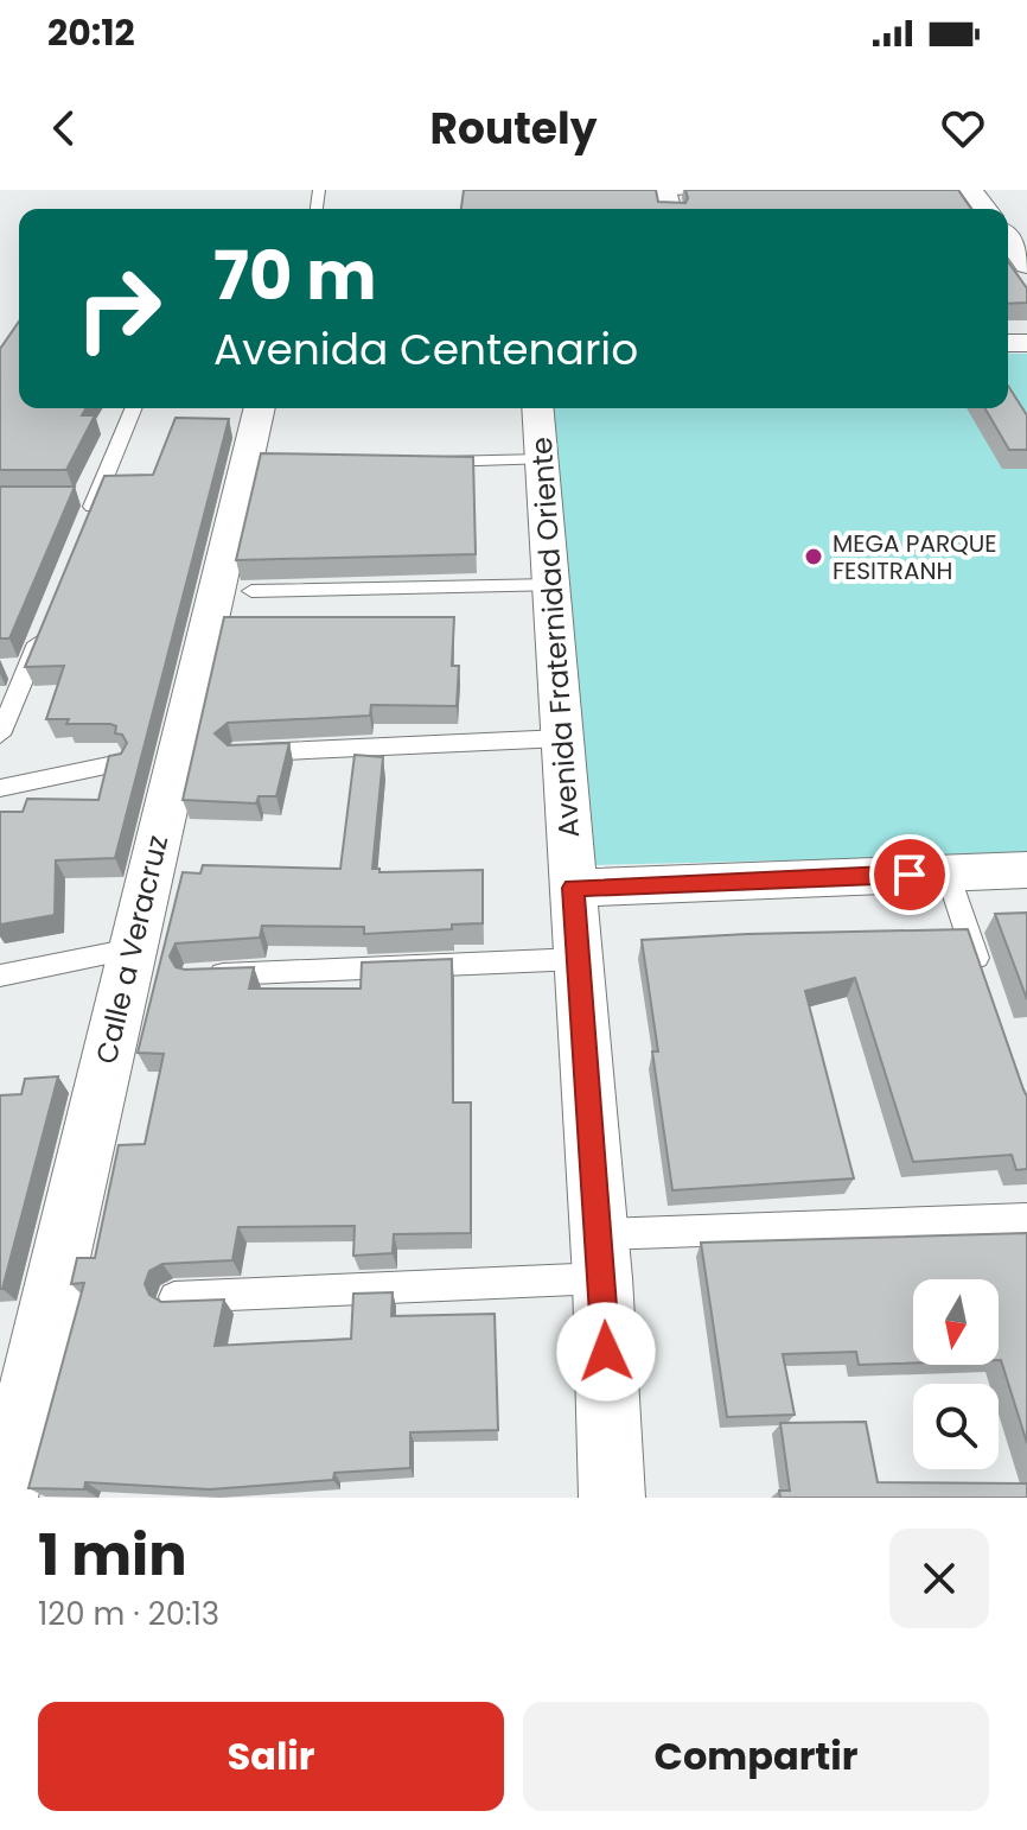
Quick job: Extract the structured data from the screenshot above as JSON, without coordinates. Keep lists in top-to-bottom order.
{
  "streets": {
    "street": ["Avenida Fraternidad Oriente", "Calle a Veracruz"]
  },
  "places": ["MEGA PARQUE FESITRANH"],
  "north": "bottom",
  "page": {
    "status": "20:12",
    "header": "Routely",
    "turn": ["70 m", "Avenida Centenario"],
    "heading": ["1 min", "120 m · 20:13"],
    "buttons": ["Salir", "Compartir"]
  }
}
